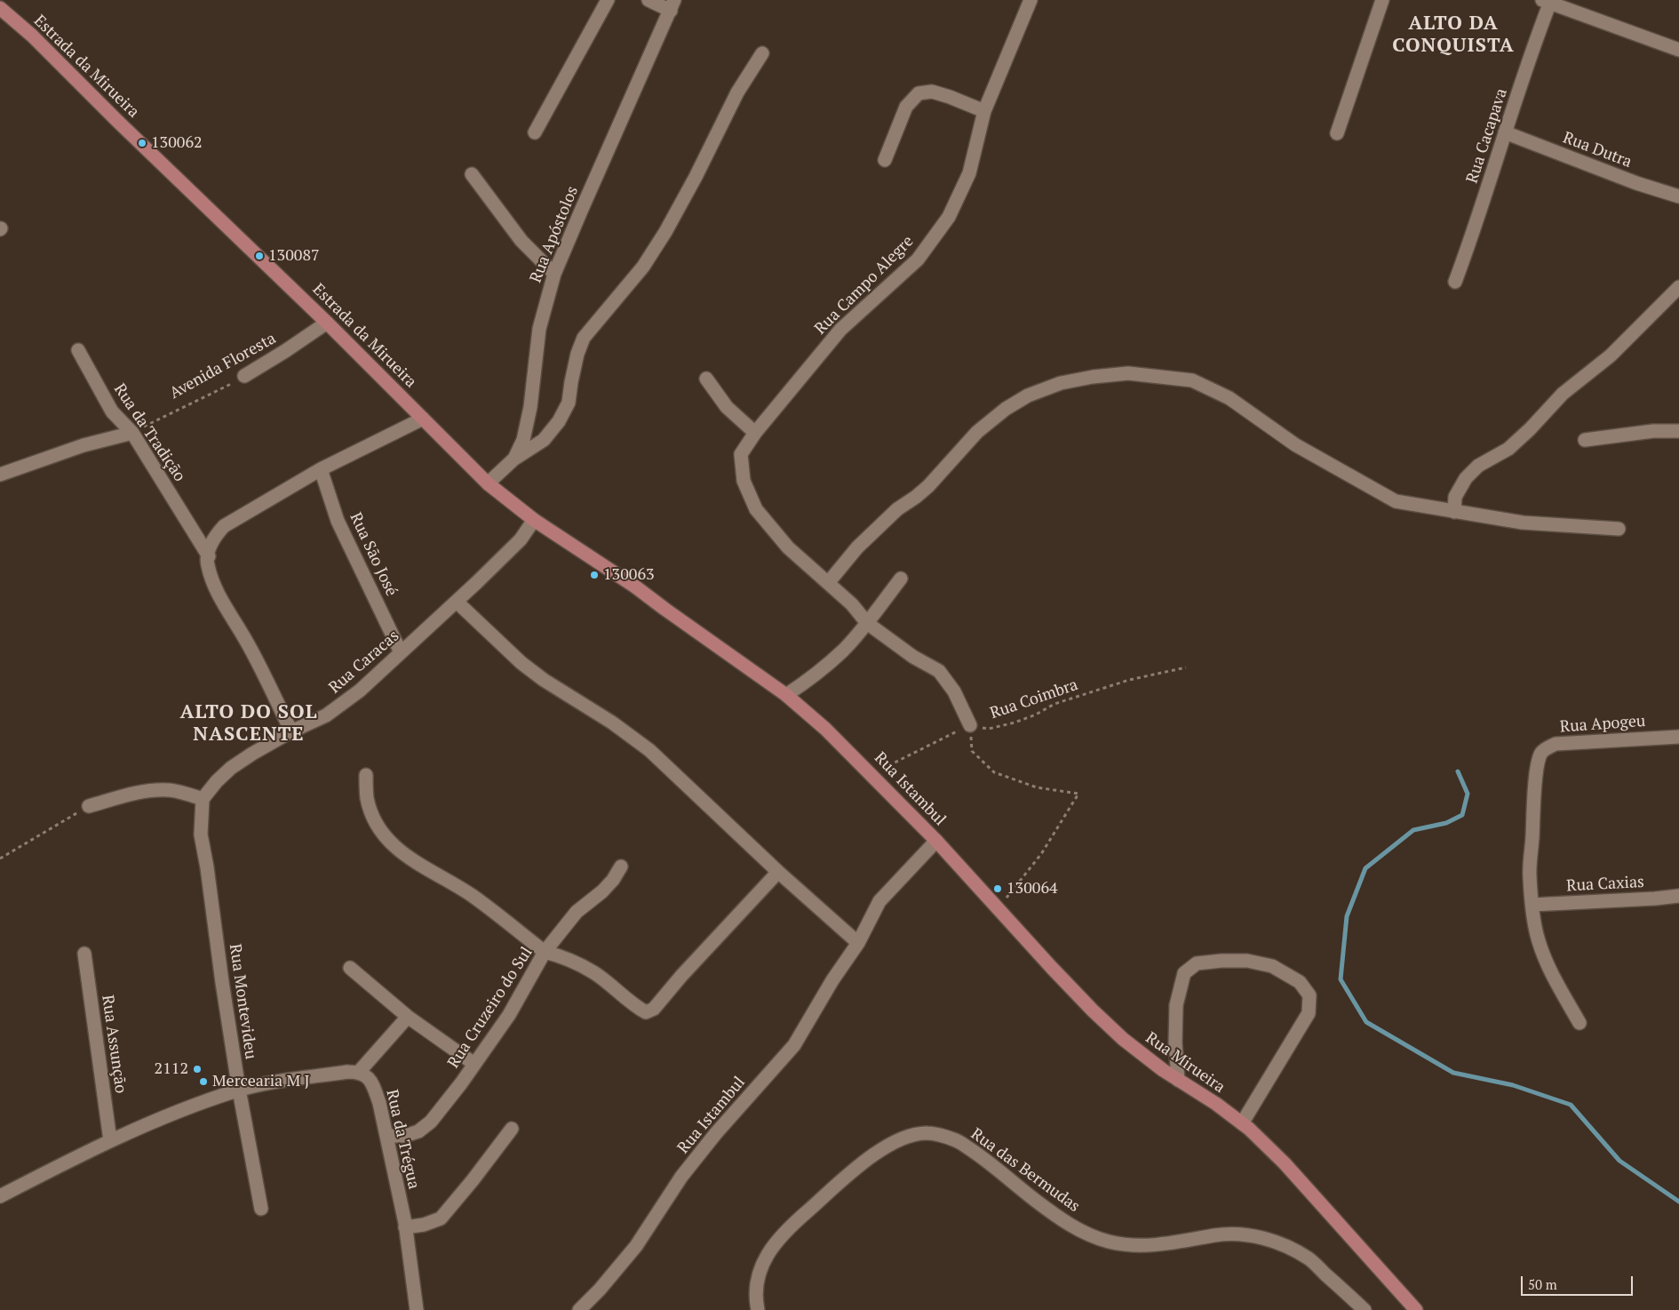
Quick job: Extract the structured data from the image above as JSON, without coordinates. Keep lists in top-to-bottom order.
{
  "streets": {
    "main road": ["Estrada da Mirueira", "Rua Istambul", "Rua Mirueira"],
    "street": [
      "Rua Cacapava",
      "Rua Dutra",
      "Rua Apóstolos",
      "Rua Campo Alegre",
      "Avenida Floresta",
      "Rua da Tradição",
      "Rua São José",
      "Rua Caracas",
      "Rua Apogeu",
      "Rua Caxias",
      "Rua Montevideu",
      "Rua Cruzeiro do Sul",
      "Rua Assunção",
      "Rua da Trégua",
      "Rua das Bermudas"
    ],
    "path": ["Rua Coimbra"]
  },
  "crossings": [
    ["Estrada da Mirueira", "Rua Apóstolos"],
    ["Estrada da Mirueira", "Avenida Floresta"],
    ["Estrada da Mirueira", "Rua Caracas"],
    ["Estrada da Mirueira", "Rua Istambul"],
    ["Rua Cacapava", "Rua Dutra"],
    ["Avenida Floresta", "Rua da Tradição"],
    ["Rua São José", "Rua Caracas"],
    ["Rua Caracas", "Rua Istambul"],
    ["Rua Caracas", "Rua Montevideu"],
    ["Rua Coimbra", "Rua Istambul"],
    ["Rua Apogeu", "Rua Caxias"],
    ["Rua Istambul", "Rua Mirueira"],
    ["Rua Cruzeiro do Sul", "Rua da Trégua"]
  ],
  "districts": ["ALTO DA CONQUISTA", "ALTO DO SOL NASCENTE"],
  "places": [
    "130062",
    "130087",
    "130063",
    "130064",
    "2112",
    "Mercearia M J"
  ],
  "scale_bar": "50 m"
}
